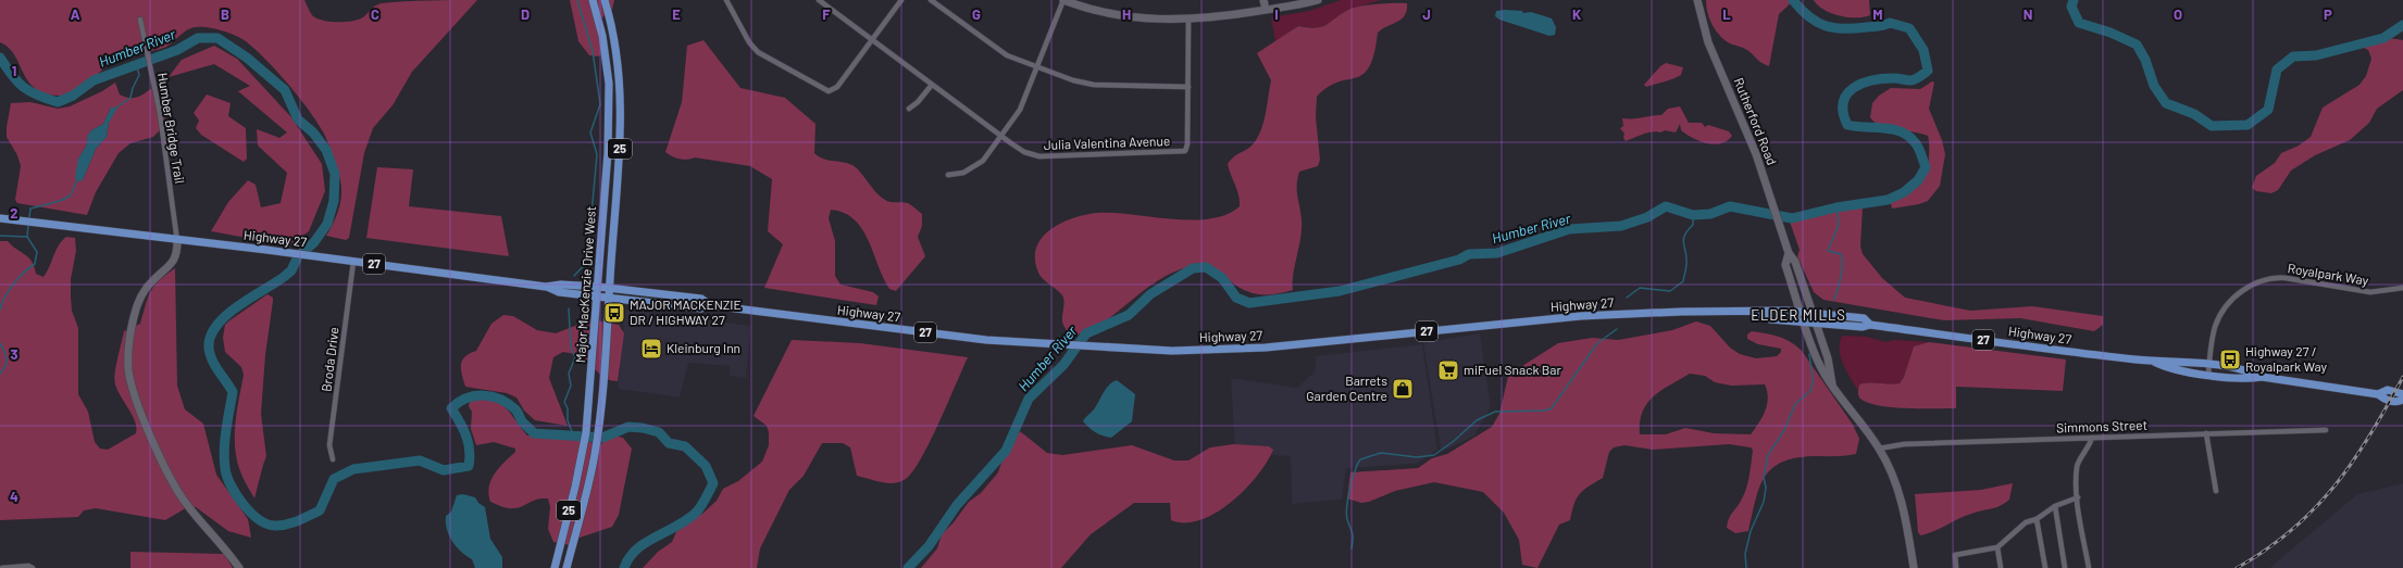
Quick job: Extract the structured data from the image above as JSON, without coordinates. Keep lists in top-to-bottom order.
{
  "streets": {
    "main road": [
      "Rutherford Road",
      "25",
      "Highway 27",
      "27",
      "Major MacKenzie Drive West"
    ],
    "street": [
      "Humber Bridge Trail",
      "Julia Valentina Avenue",
      "Royalpark Way",
      "Broda Drive",
      "Simmons Street"
    ]
  },
  "crossings": [
    ["Rutherford Road", "Highway 27"],
    ["Rutherford Road", "Simmons Street"],
    ["Humber Bridge Trail", "Highway 27"],
    ["Highway 27", "Royalpark Way"],
    ["Highway 27", "Major MacKenzie Drive West"],
    ["Highway 27", "Broda Drive"]
  ],
  "districts": ["ELDER MILLS"],
  "water": ["Humber River"],
  "places": {
    "bus stop": ["MAJOR MACKENZIE DR / HIGHWAY 27", "Highway 27 / Royalpark Way"],
    "hotel": ["Kleinburg Inn"],
    "supermarket": ["miFuel Snack Bar"],
    "shop": ["Barrets Garden Centre"]
  },
  "grid": {
    "columns": [
      "A",
      "B",
      "C",
      "D",
      "E",
      "F",
      "G",
      "H",
      "I",
      "J",
      "K",
      "L",
      "M",
      "N",
      "O",
      "P"
    ],
    "rows": [
      "1",
      "2",
      "3",
      "4"
    ]
  }
}
